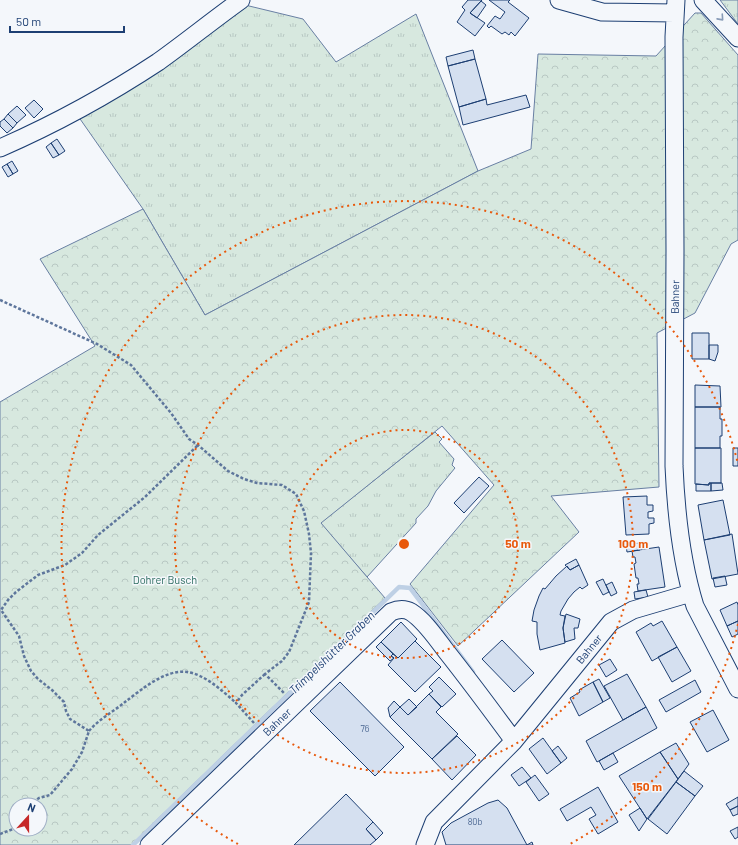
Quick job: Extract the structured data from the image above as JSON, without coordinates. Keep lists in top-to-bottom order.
{
  "streets": {
    "street": ["Bahner"]
  },
  "water": ["Trimpelshütter Graben"],
  "parks": ["Dohrer Busch"],
  "house_numbers": ["76", "80b"],
  "scale_bar": "50 m",
  "north": "top",
  "rings": ["50 m", "100 m", "150 m"]
}
